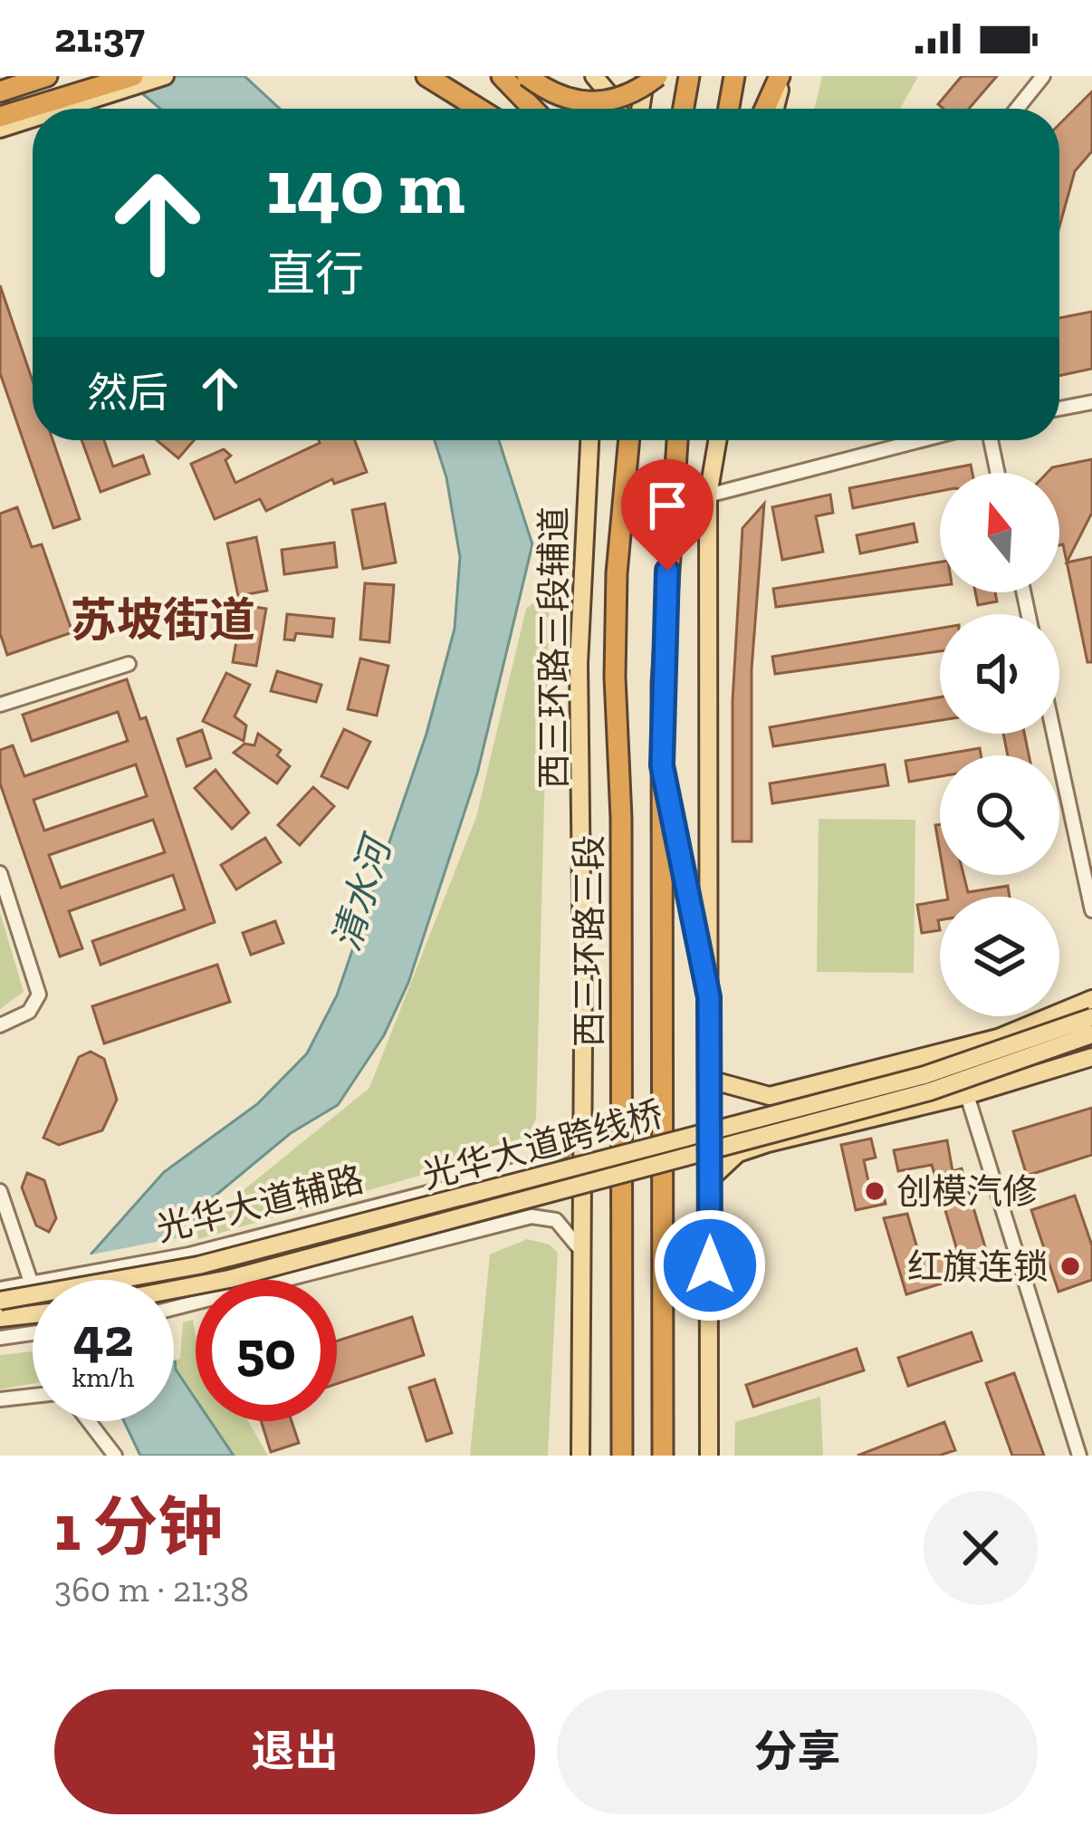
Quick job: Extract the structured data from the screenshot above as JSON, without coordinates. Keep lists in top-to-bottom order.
{
  "streets": {
    "highway": ["西三环路三段"],
    "main road": ["西三环路三段辅道", "光华大道跨线桥"],
    "street": ["光华大道辅路"]
  },
  "crossings": [
    ["西三环路三段辅道", "光华大道辅路"]
  ],
  "districts": ["苏坡街道"],
  "water": ["清水河"],
  "places": ["创模汽修", "红旗连锁"],
  "north": "top",
  "page": {
    "status": "21:37",
    "turn": ["140 m", "直行"],
    "then": "然后",
    "speed": "42 km/h",
    "limit": "50",
    "heading": ["1 分钟", "360 m · 21:38"],
    "buttons": ["退出", "分享"]
  }
}
